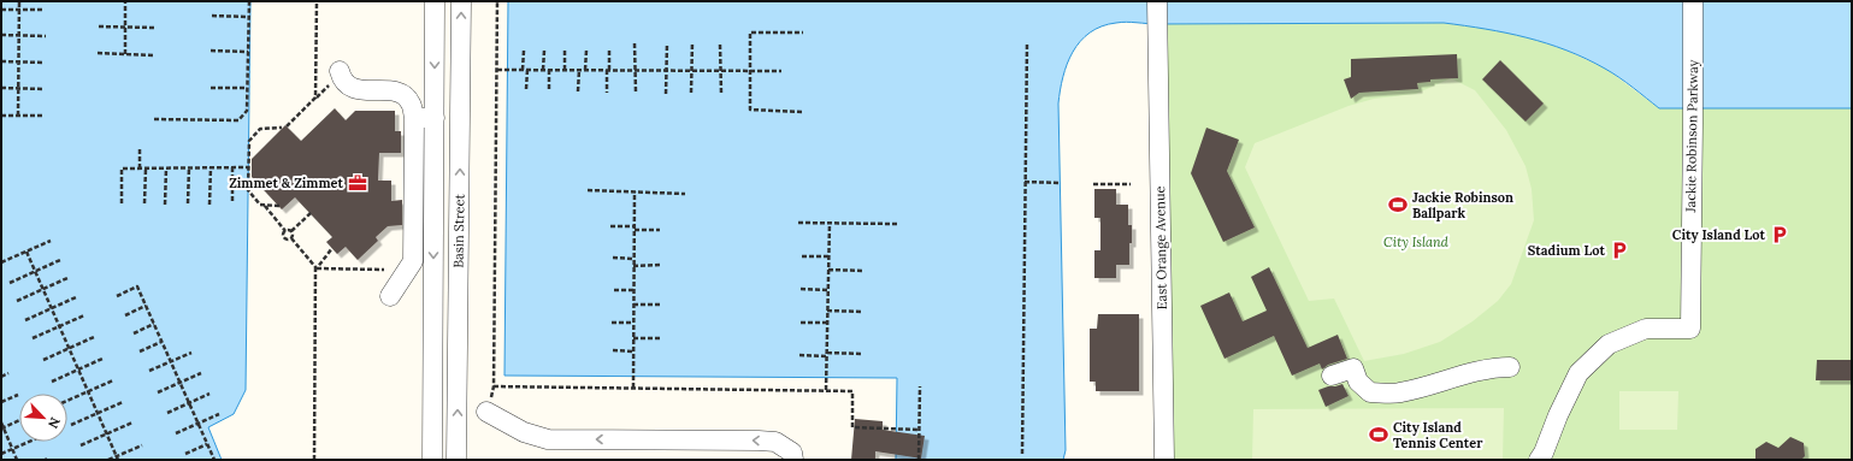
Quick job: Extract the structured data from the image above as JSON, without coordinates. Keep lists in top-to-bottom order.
{
  "streets": {
    "street": ["Jackie Robinson Parkway", "Basin Street", "East Orange Avenue"]
  },
  "parks": ["City Island"],
  "places": {
    "office": ["Zimmet & Zimmet"],
    "sports": ["Jackie Robinson Ballpark", "City Island Tennis Center"],
    "parking": ["City Island Lot", "Stadium Lot"]
  },
  "north": "bottom right"
}
